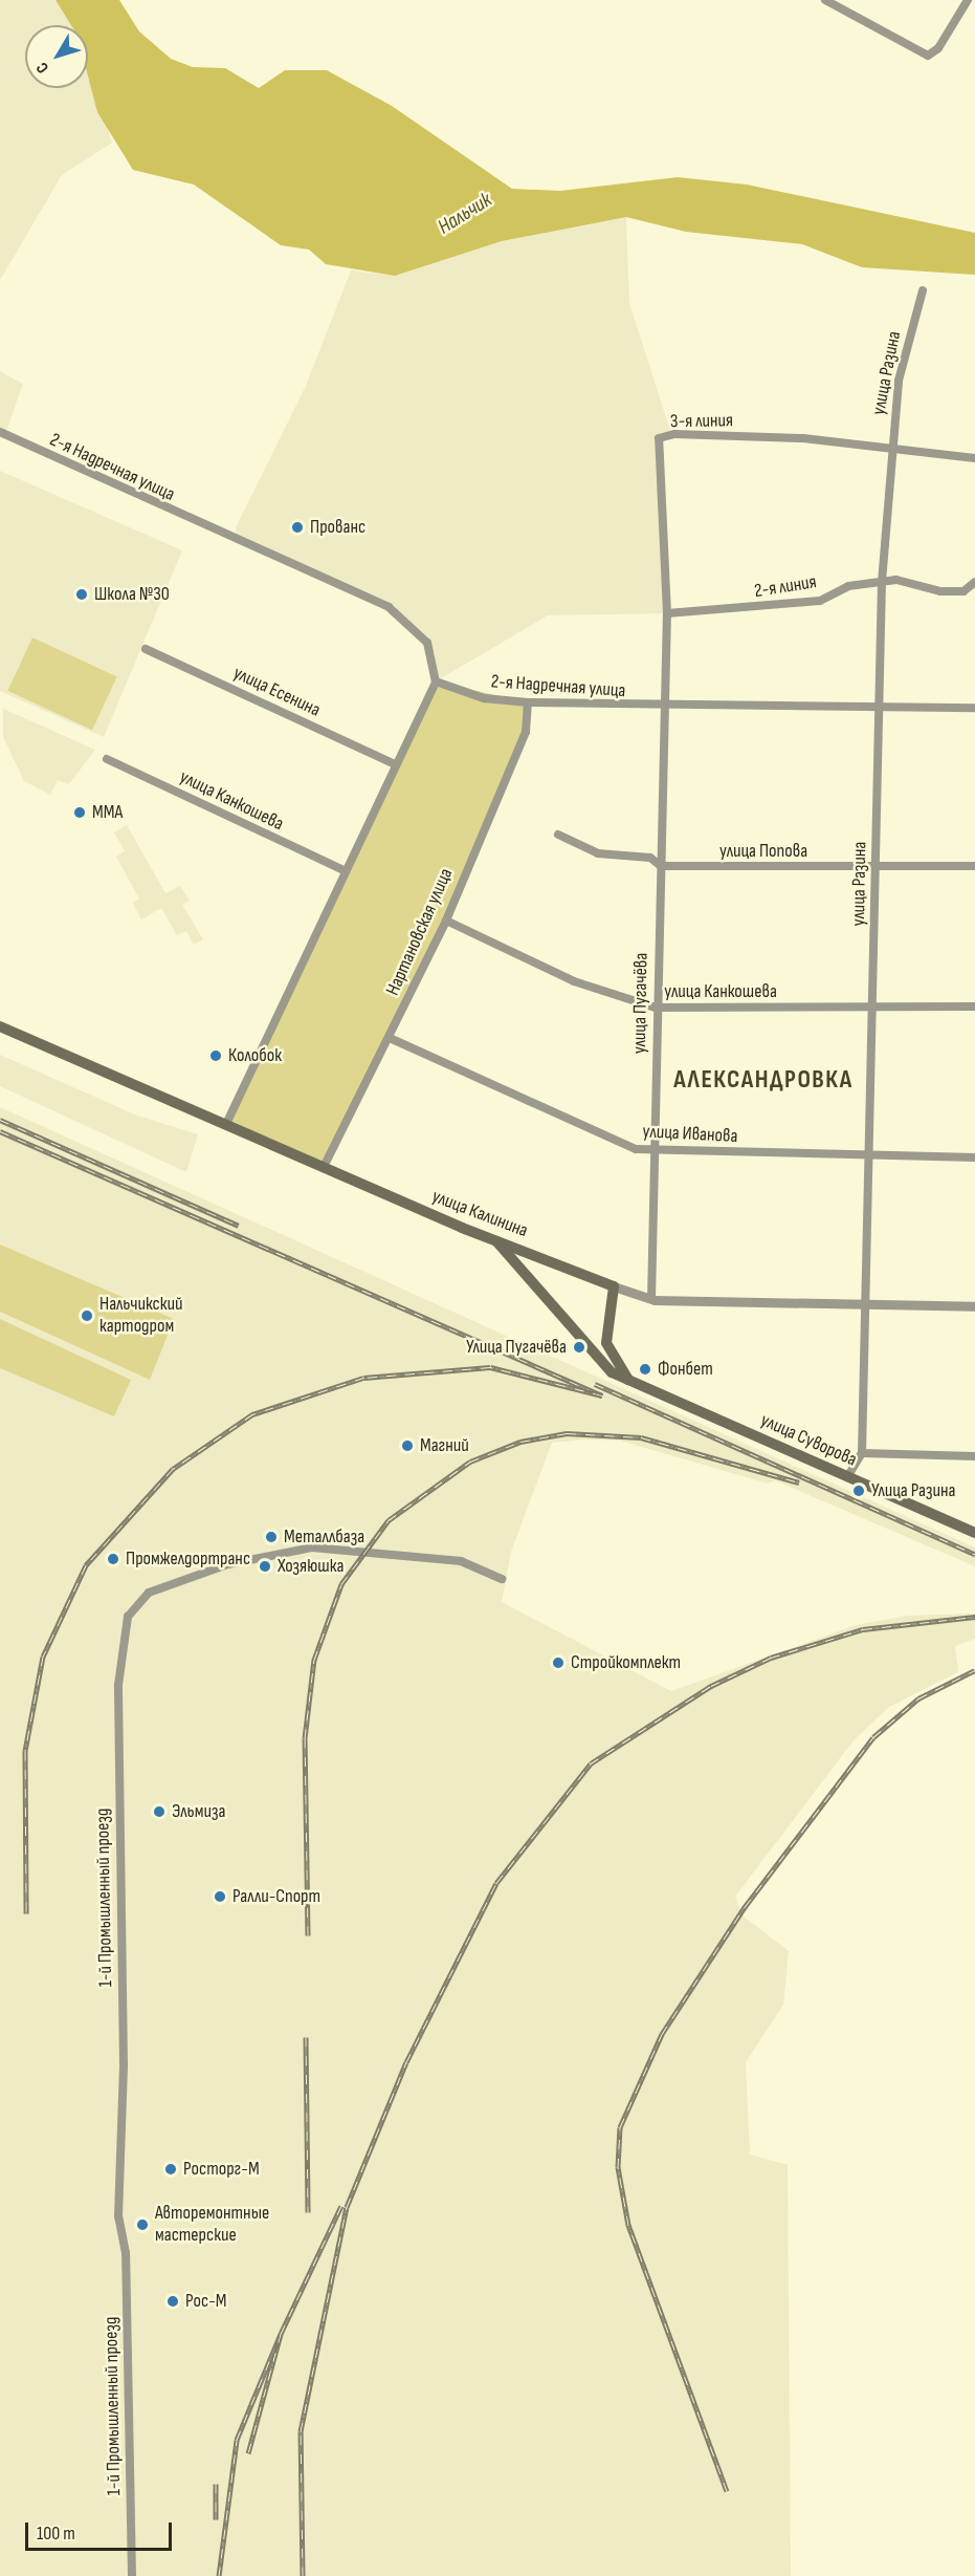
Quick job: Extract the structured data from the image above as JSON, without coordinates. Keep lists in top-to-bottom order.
{
  "streets": {
    "main road": ["улица Калинина", "улица Суворова"],
    "street": [
      "улица Разина",
      "3-я линия",
      "2-я Надречная улица",
      "2-я линия",
      "улица Есенина",
      "улица Канкошева",
      "улица Попова",
      "Нартановская улица",
      "улица Пугачёва",
      "улица Иванова",
      "1-й Промышленный проезд"
    ]
  },
  "crossings": [
    ["улица Разина", "3-я линия"],
    ["улица Разина", "2-я Надречная улица"],
    ["улица Разина", "2-я линия"],
    ["улица Разина", "улица Канкошева"],
    ["улица Разина", "улица Попова"],
    ["улица Разина", "улица Иванова"],
    ["улица Разина", "улица Калинина"],
    ["улица Разина", "улица Суворова"],
    ["3-я линия", "2-я Надречная улица"],
    ["3-я линия", "2-я линия"],
    ["3-я линия", "улица Пугачёва"],
    ["2-я Надречная улица", "Нартановская улица"],
    ["2-я Надречная улица", "улица Пугачёва"],
    ["улица Канкошева", "Нартановская улица"],
    ["улица Канкошева", "улица Пугачёва"],
    ["улица Попова", "улица Пугачёва"],
    ["Нартановская улица", "улица Иванова"],
    ["Нартановская улица", "улица Калинина"],
    ["улица Пугачёва", "улица Иванова"],
    ["улица Пугачёва", "улица Калинина"],
    ["улица Калинина", "улица Суворова"]
  ],
  "districts": ["АЛЕКСАНДРОВКА"],
  "water": ["Нальчик"],
  "places": [
    "Прованс",
    "Школа №30",
    "MMA",
    "Колобок",
    "Нальчикский картодром",
    "Улица Пугачёва",
    "Фонбет",
    "Магний",
    "Улица Разина",
    "Металлбаза",
    "Промжелдортранс",
    "Хозяюшка",
    "Стройкомплект",
    "Эльмиза",
    "Ралли-Спорт",
    "Росторг-М",
    "Авторемонтные мастерские",
    "Рос-М"
  ],
  "scale_bar": "100 m",
  "north": "bottom left"
}
